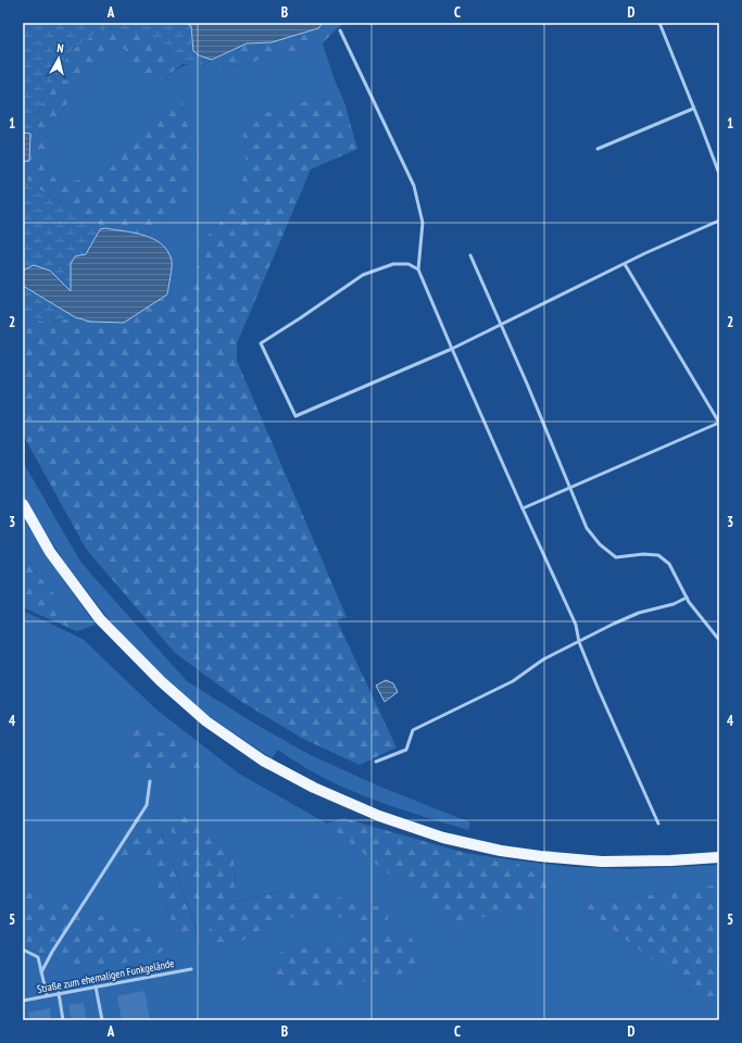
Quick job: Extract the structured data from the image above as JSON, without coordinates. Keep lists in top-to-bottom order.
{
  "streets": {
    "lane": ["Straße zum ehemaligen Funkgelände"]
  },
  "north": "top",
  "grid": {
    "columns": [
      "A",
      "B",
      "C",
      "D"
    ],
    "rows": [
      "1",
      "2",
      "3",
      "4",
      "5"
    ]
  }
}
